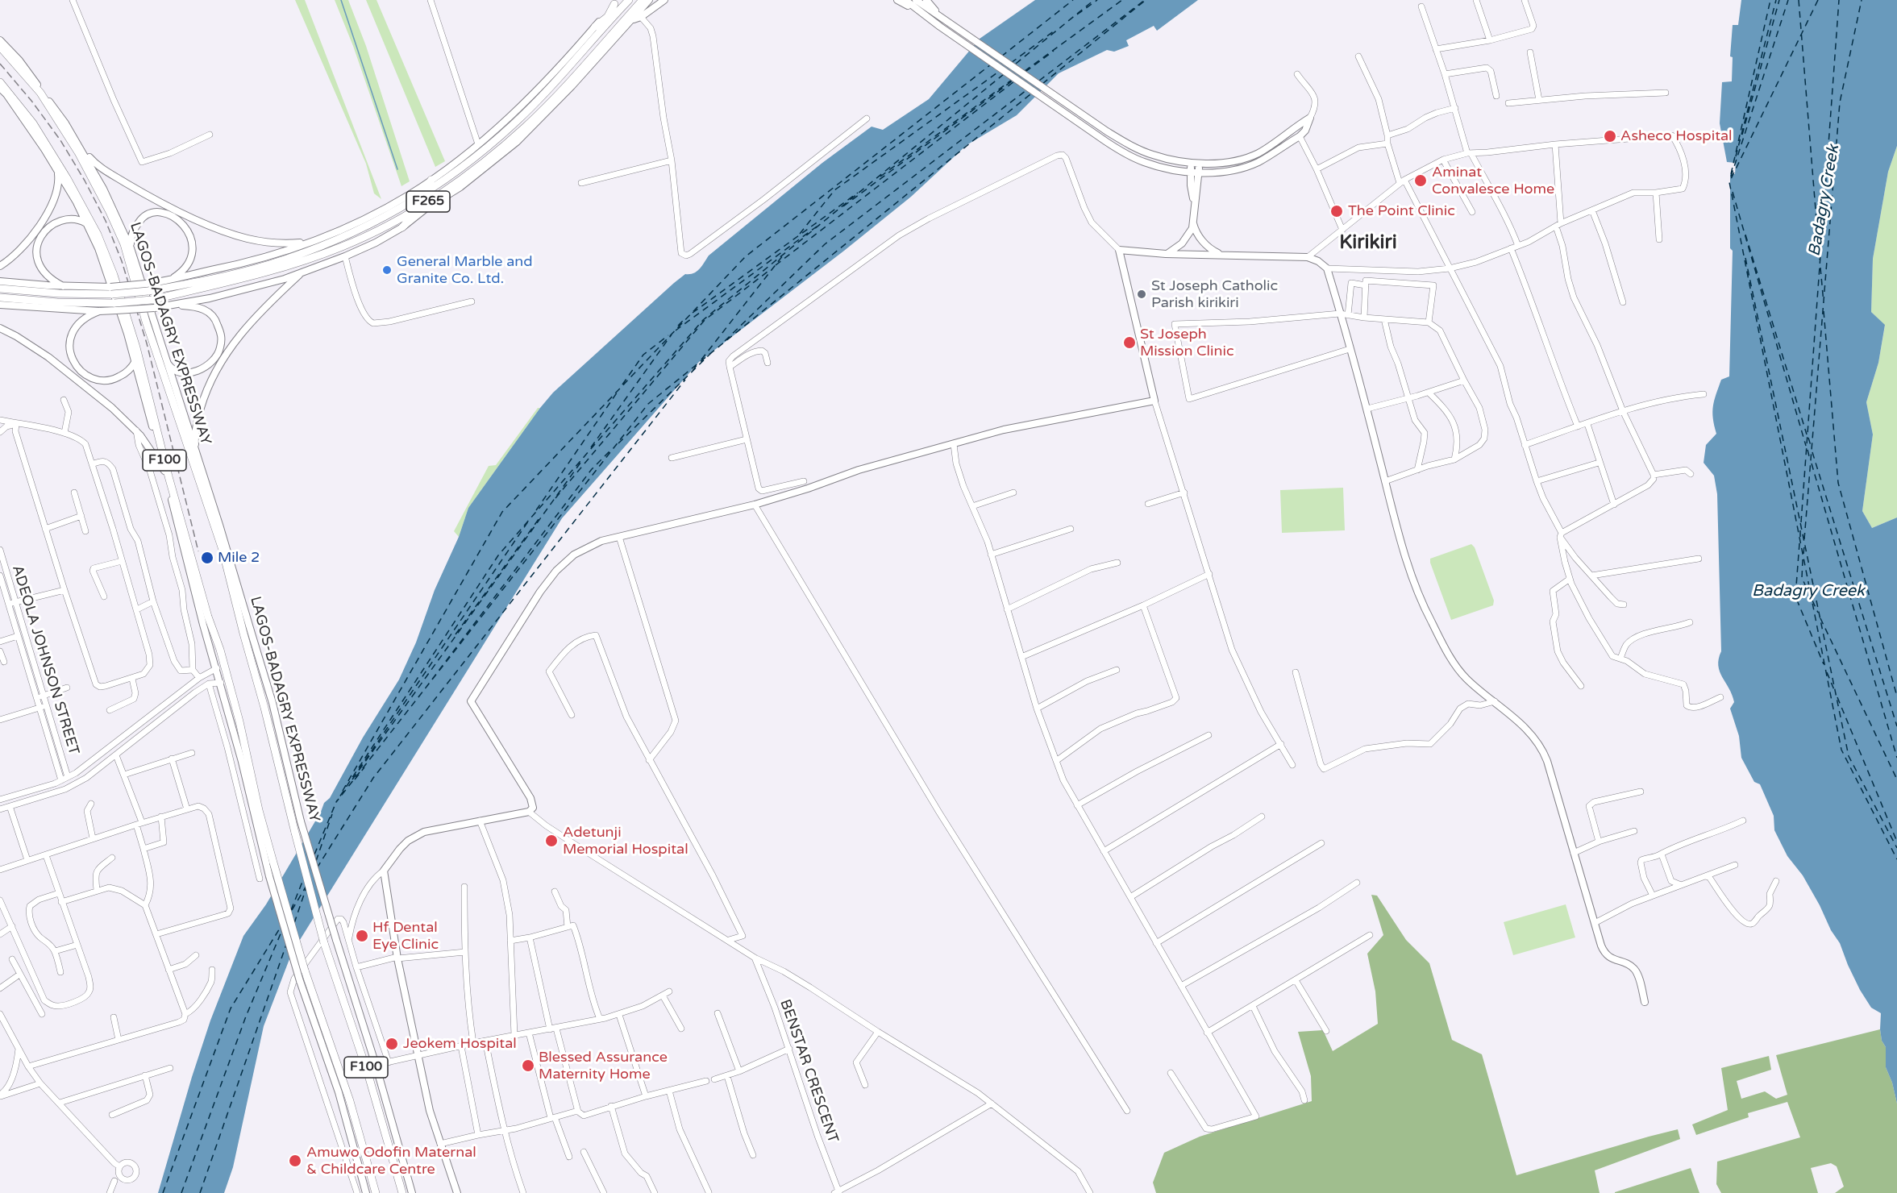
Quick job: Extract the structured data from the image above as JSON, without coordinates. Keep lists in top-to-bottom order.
{
  "streets": {
    "highway": ["F265", "LAGOS-BADAGRY EXPRESSWAY", "F100"],
    "street": ["ADEOLA JOHNSON STREET", "BENSTAR CRESCENT"]
  },
  "districts": ["Kirikiri"],
  "water": ["Badagry Creek"],
  "places": [
    "Asheco Hospital",
    "Aminat Convalesce Home",
    "The Point Clinic",
    "General Marble and Granite Co. Ltd.",
    "St Joseph Catholic Parish kirikiri",
    "St Joseph Mission Clinic",
    "Mile 2",
    "Adetunji Memorial Hospital",
    "Hf Dental Eye Clinic",
    "Jeokem Hospital",
    "Blessed Assurance Maternity Home",
    "Amuwo Odofin Maternal & Childcare Centre"
  ]
}
